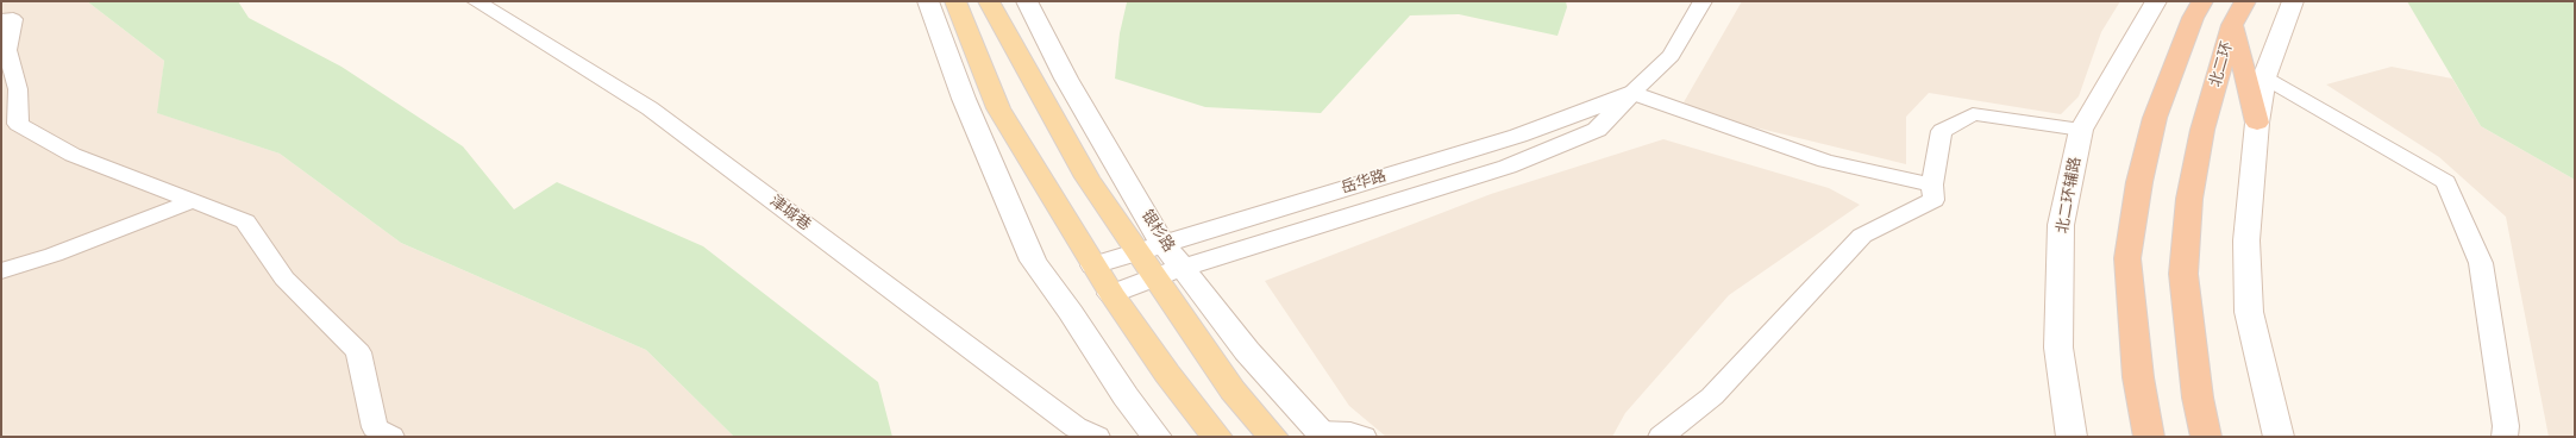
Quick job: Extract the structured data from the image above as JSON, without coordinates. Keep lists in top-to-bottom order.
{
  "streets": {
    "highway": ["北二环"],
    "main road": ["银杉路"],
    "street": ["岳华路", "北二环辅路", "津城巷"]
  },
  "crossings": [
    ["岳华路", "银杉路"]
  ]
}
